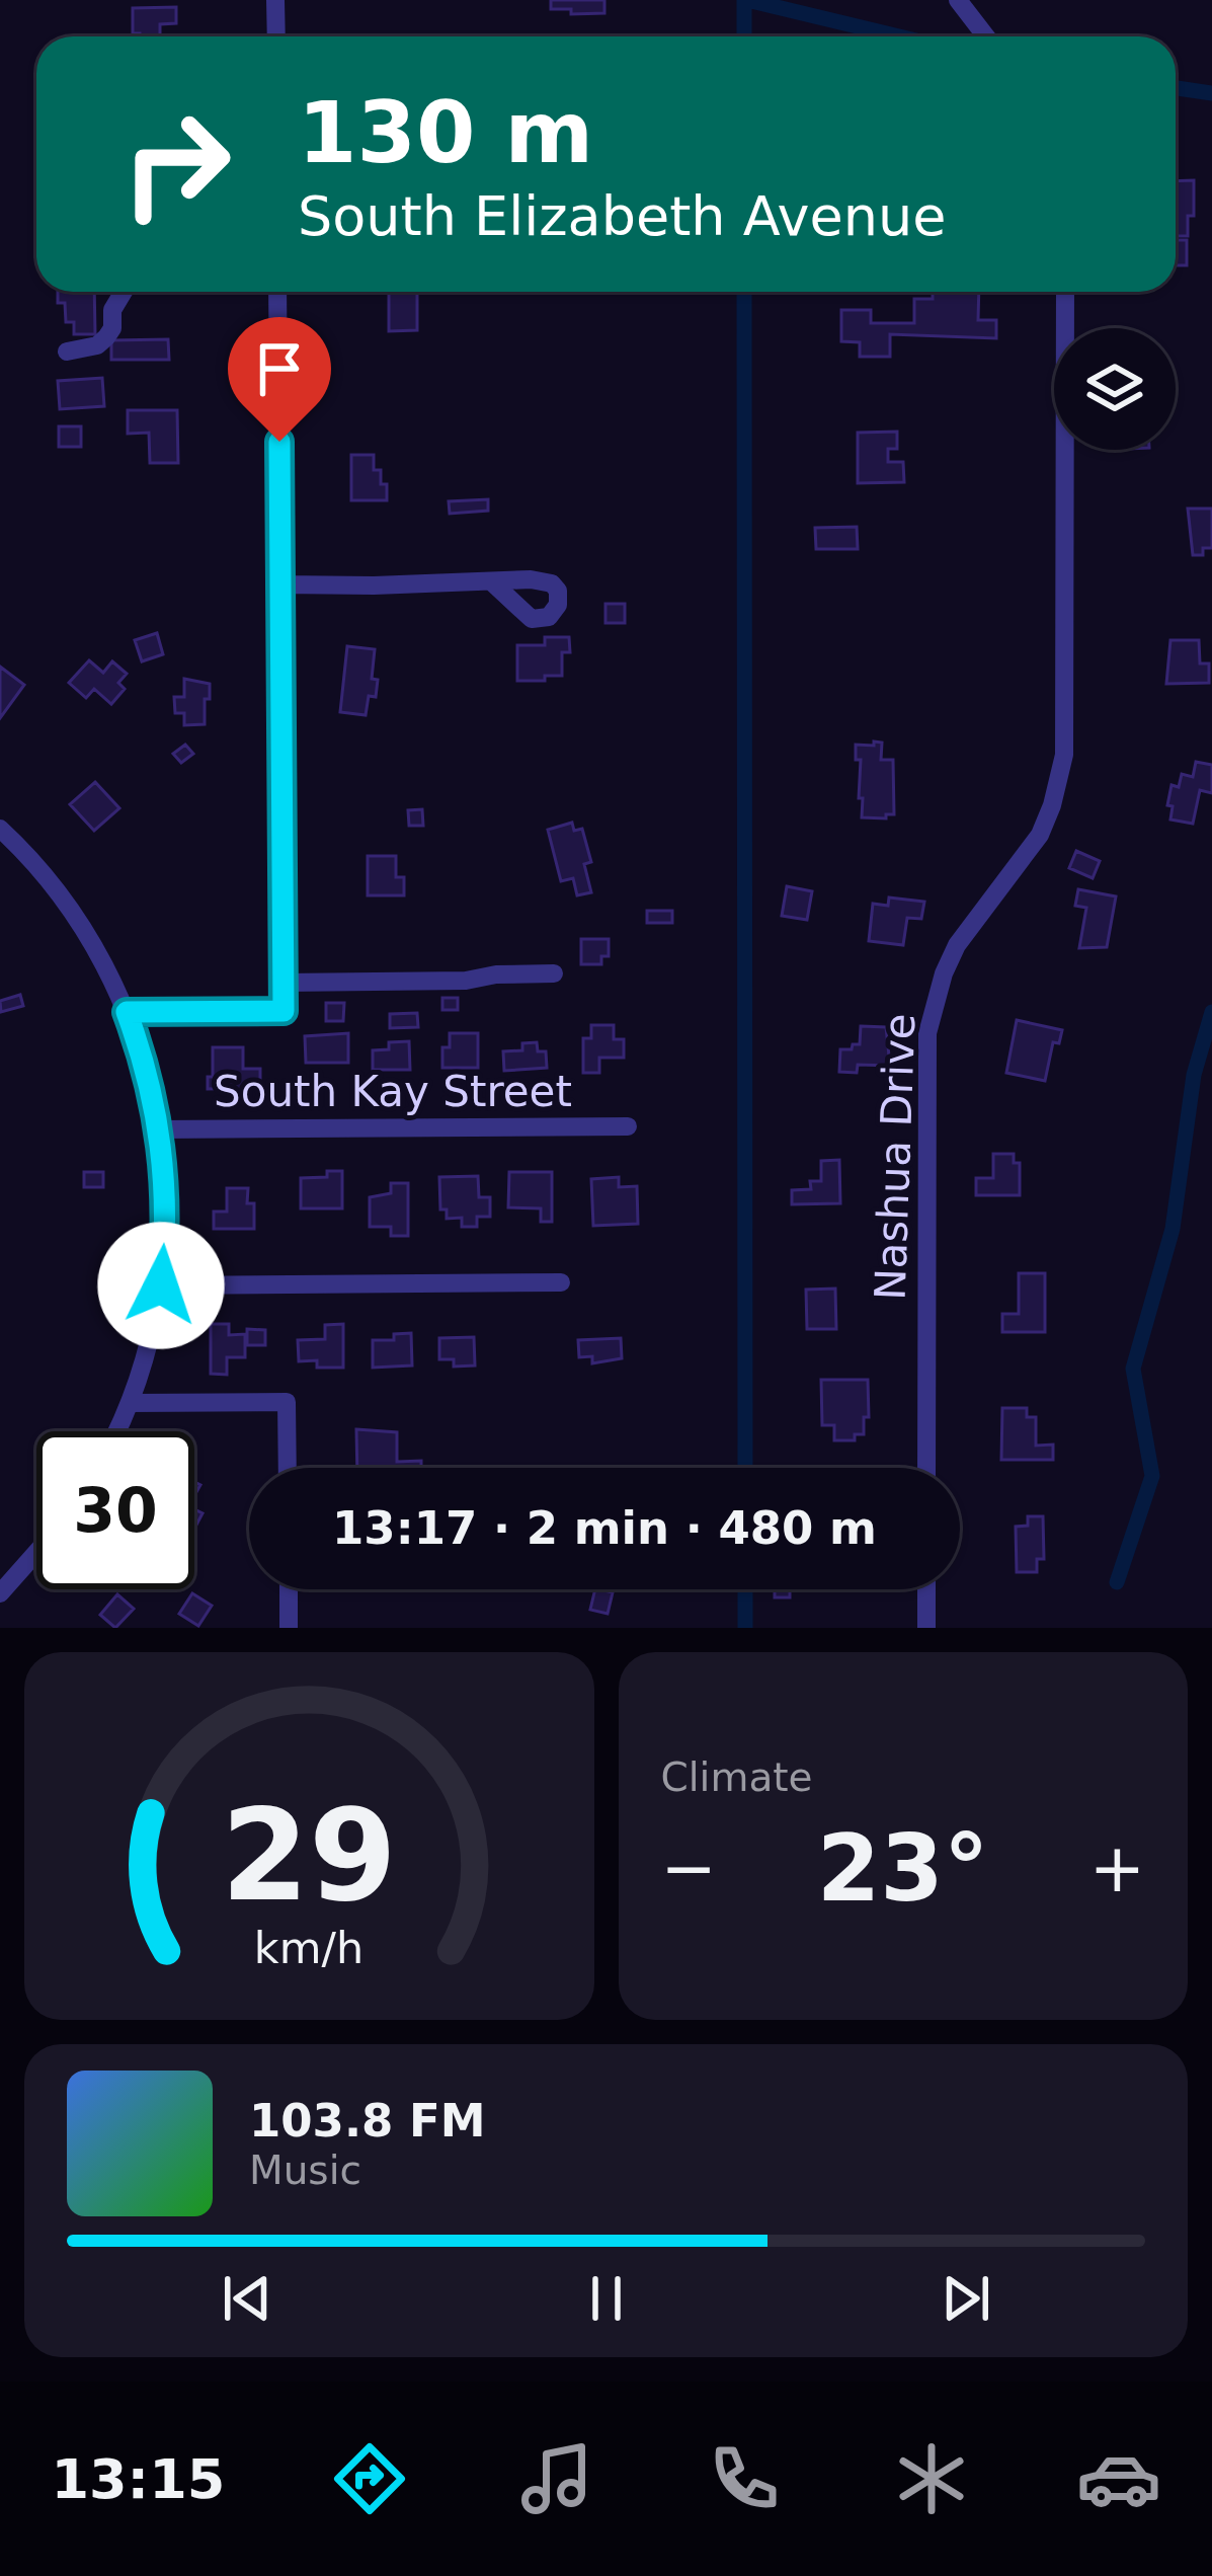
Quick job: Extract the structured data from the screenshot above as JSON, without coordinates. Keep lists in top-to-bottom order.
{
  "streets": {
    "street": ["South Kay Street", "Nashua Drive"]
  },
  "page": {
    "turn": ["130 m", "South Elizabeth Avenue"],
    "limit": "30",
    "trip": "13:17 · 2 min · 480 m",
    "tile": "Climate",
    "heat": ["−", "23°", "+"],
    "song": ["103.8 FM", "Music"],
    "tabs": "13:15",
    "gauge": ["29", "km/h"]
  }
}
